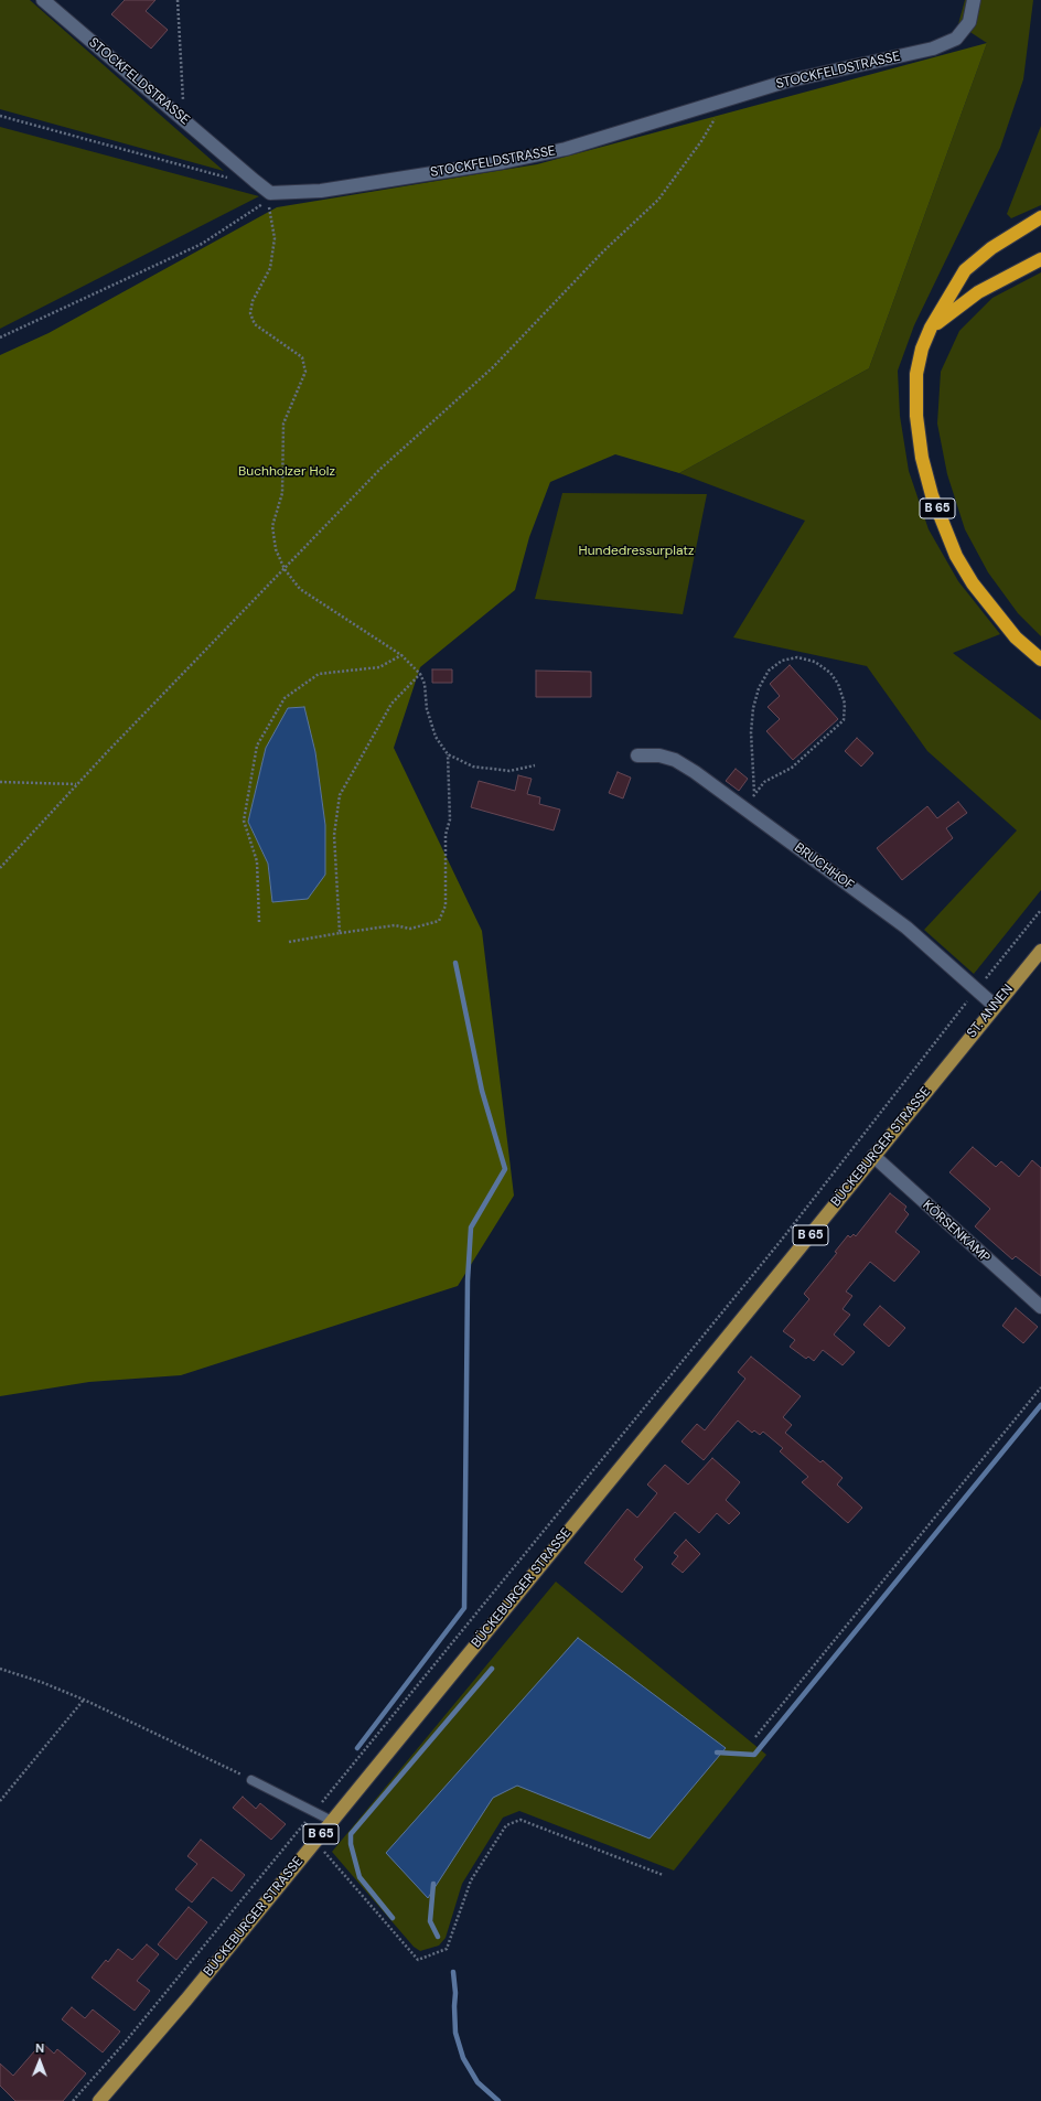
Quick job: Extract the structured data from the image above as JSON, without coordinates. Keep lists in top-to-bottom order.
{
  "streets": {
    "highway": ["B 65"],
    "main road": ["ST. ANNEN", "BÜCKEBURGER STRASSE"],
    "street": ["STOCKFELDSTRASSE", "BRUCHHOF", "KÖRSENKAMP"]
  },
  "crossings": [
    ["BRUCHHOF", "ST. ANNEN"],
    ["ST. ANNEN", "BÜCKEBURGER STRASSE"],
    ["BÜCKEBURGER STRASSE", "KÖRSENKAMP"]
  ],
  "parks": ["Buchholzer Holz", "Hundedressurplatz"],
  "north": "top"
}
